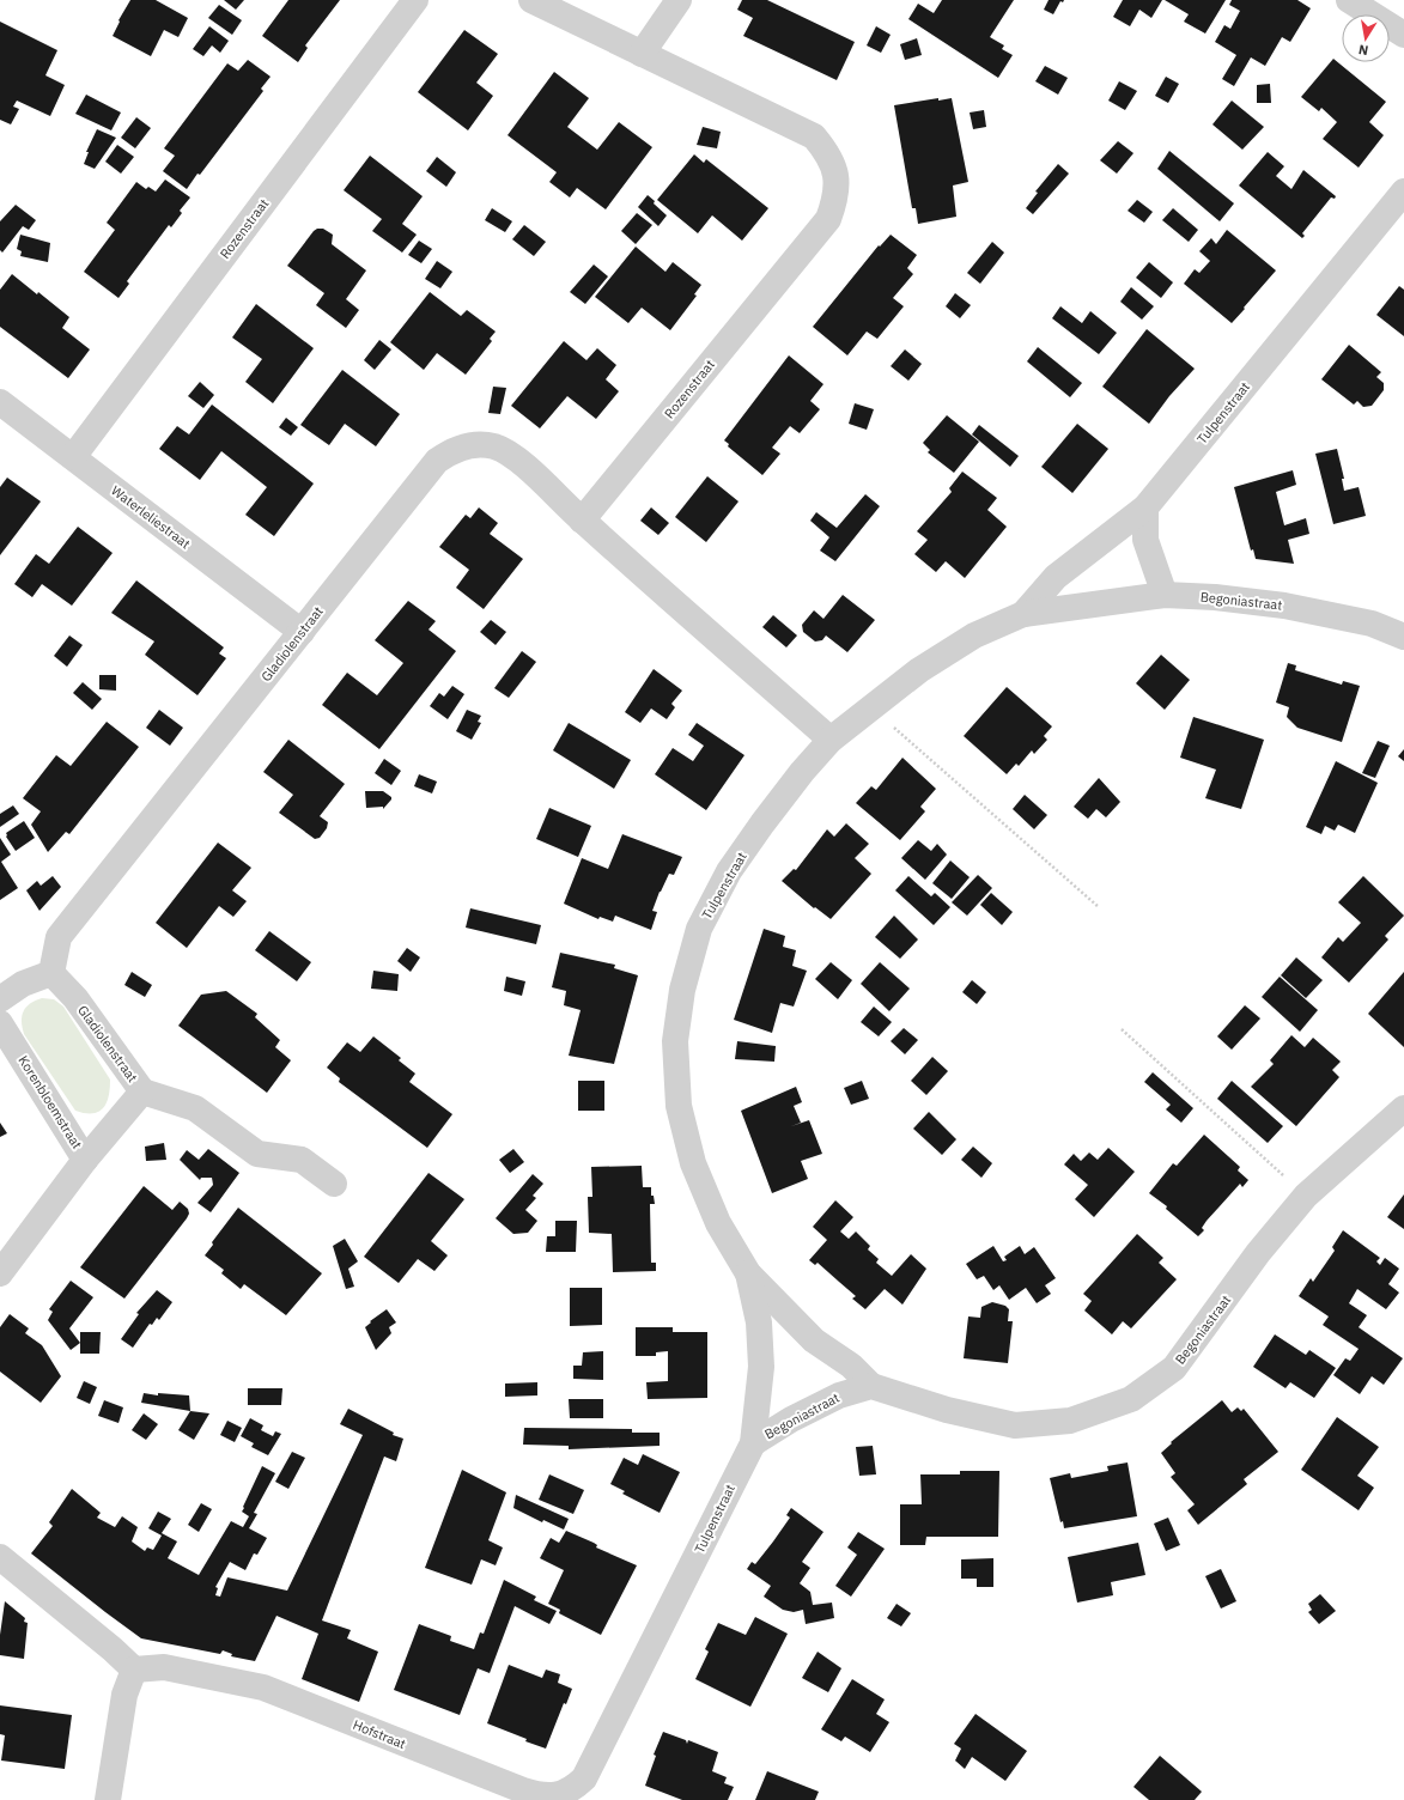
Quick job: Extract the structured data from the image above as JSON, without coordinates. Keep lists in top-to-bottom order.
{
  "streets": {
    "street": [
      "Rozenstraat",
      "Tulpenstraat",
      "Waterleliestraat",
      "Begoniastraat",
      "Gladiolenstraat",
      "Korenbloemstraat",
      "Hofstraat"
    ]
  },
  "crossings": [
    ["Rozenstraat", "Waterleliestraat"],
    ["Rozenstraat", "Gladiolenstraat"],
    ["Tulpenstraat", "Begoniastraat"],
    ["Tulpenstraat", "Hofstraat"],
    ["Waterleliestraat", "Gladiolenstraat"],
    ["Gladiolenstraat", "Korenbloemstraat"]
  ],
  "north": "bottom"
}
